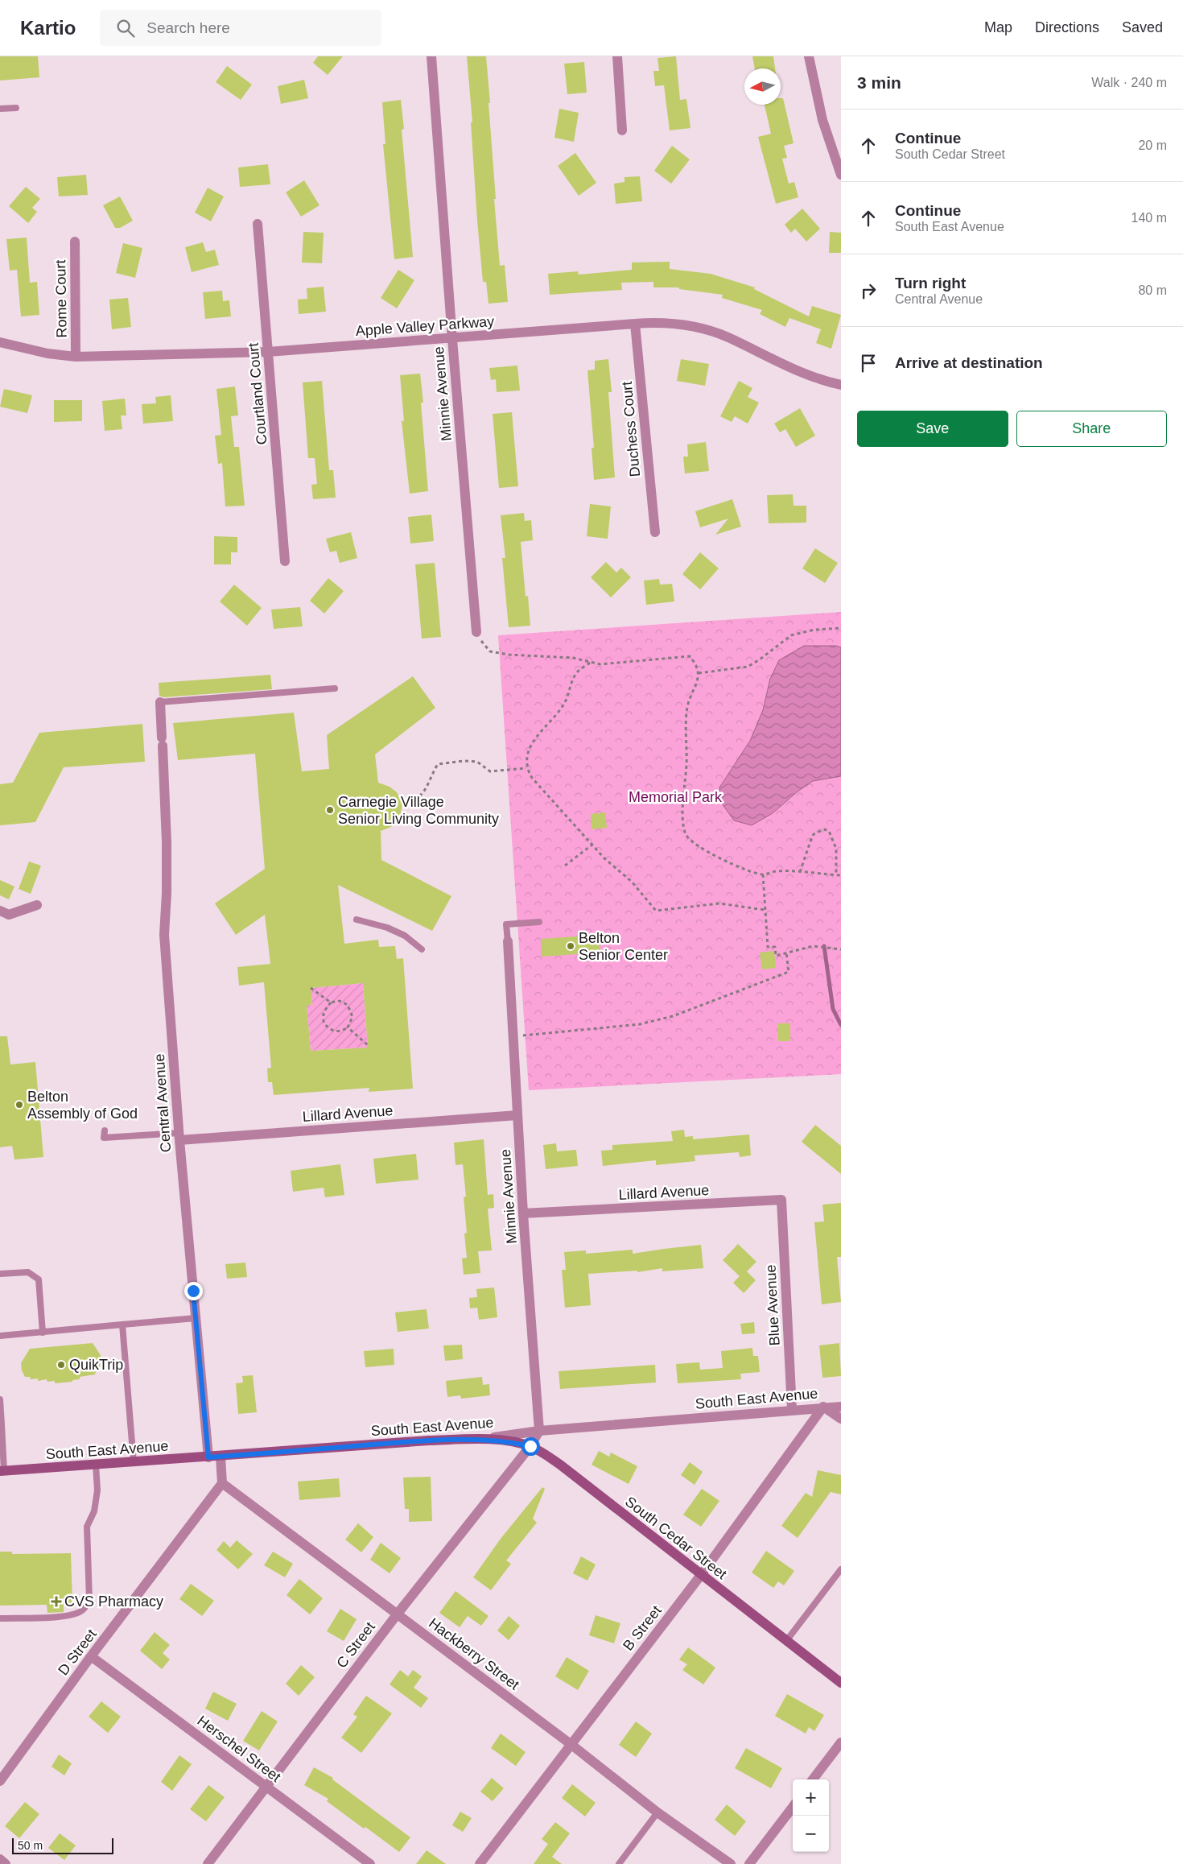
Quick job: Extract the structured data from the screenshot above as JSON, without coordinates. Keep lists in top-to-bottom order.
{
  "streets": {
    "main road": ["South East Avenue", "South Cedar Street"],
    "street": [
      "Rome Court",
      "Apple Valley Parkway",
      "Courtland Court",
      "Minnie Avenue",
      "Duchess Court",
      "Central Avenue",
      "Lillard Avenue",
      "Blue Avenue",
      "B Street",
      "C Street",
      "D Street",
      "Hackberry Street",
      "Herschel Street"
    ]
  },
  "crossings": [
    ["Rome Court", "Apple Valley Parkway"],
    ["Apple Valley Parkway", "Courtland Court"],
    ["Apple Valley Parkway", "Minnie Avenue"],
    ["Apple Valley Parkway", "Duchess Court"],
    ["Minnie Avenue", "Lillard Avenue"],
    ["Minnie Avenue", "South East Avenue"],
    ["Central Avenue", "Lillard Avenue"],
    ["Central Avenue", "South East Avenue"],
    ["Lillard Avenue", "Blue Avenue"],
    ["Blue Avenue", "South East Avenue"],
    ["South East Avenue", "South Cedar Street"],
    ["South East Avenue", "B Street"],
    ["South Cedar Street", "B Street"],
    ["South Cedar Street", "C Street"],
    ["B Street", "Hackberry Street"],
    ["C Street", "Hackberry Street"],
    ["C Street", "Herschel Street"],
    ["D Street", "Hackberry Street"],
    ["D Street", "Herschel Street"]
  ],
  "parks": ["Memorial Park"],
  "places": {
    "other": [
      "Carnegie Village Senior Living Community",
      "Belton Senior Center",
      "Belton Assembly of God",
      "QuikTrip"
    ],
    "health": ["CVS Pharmacy"]
  },
  "scale_bar": "50 m",
  "north": "left",
  "page": {
    "header": "Kartio",
    "search": "Search here",
    "nav": ["Map", "Directions", "Saved"],
    "heading": ["3 min", "Walk · 240 m"],
    "list": [
      ["Continue", "South Cedar Street", "20 m"],
      ["Continue", "South East Avenue", "140 m"],
      ["Turn right", "Central Avenue", "80 m"],
      "Arrive at destination"
    ],
    "buttons": ["Save", "Share"],
    "map_buttons": ["+", "−"],
    "scale": "50 m"
  }
}
